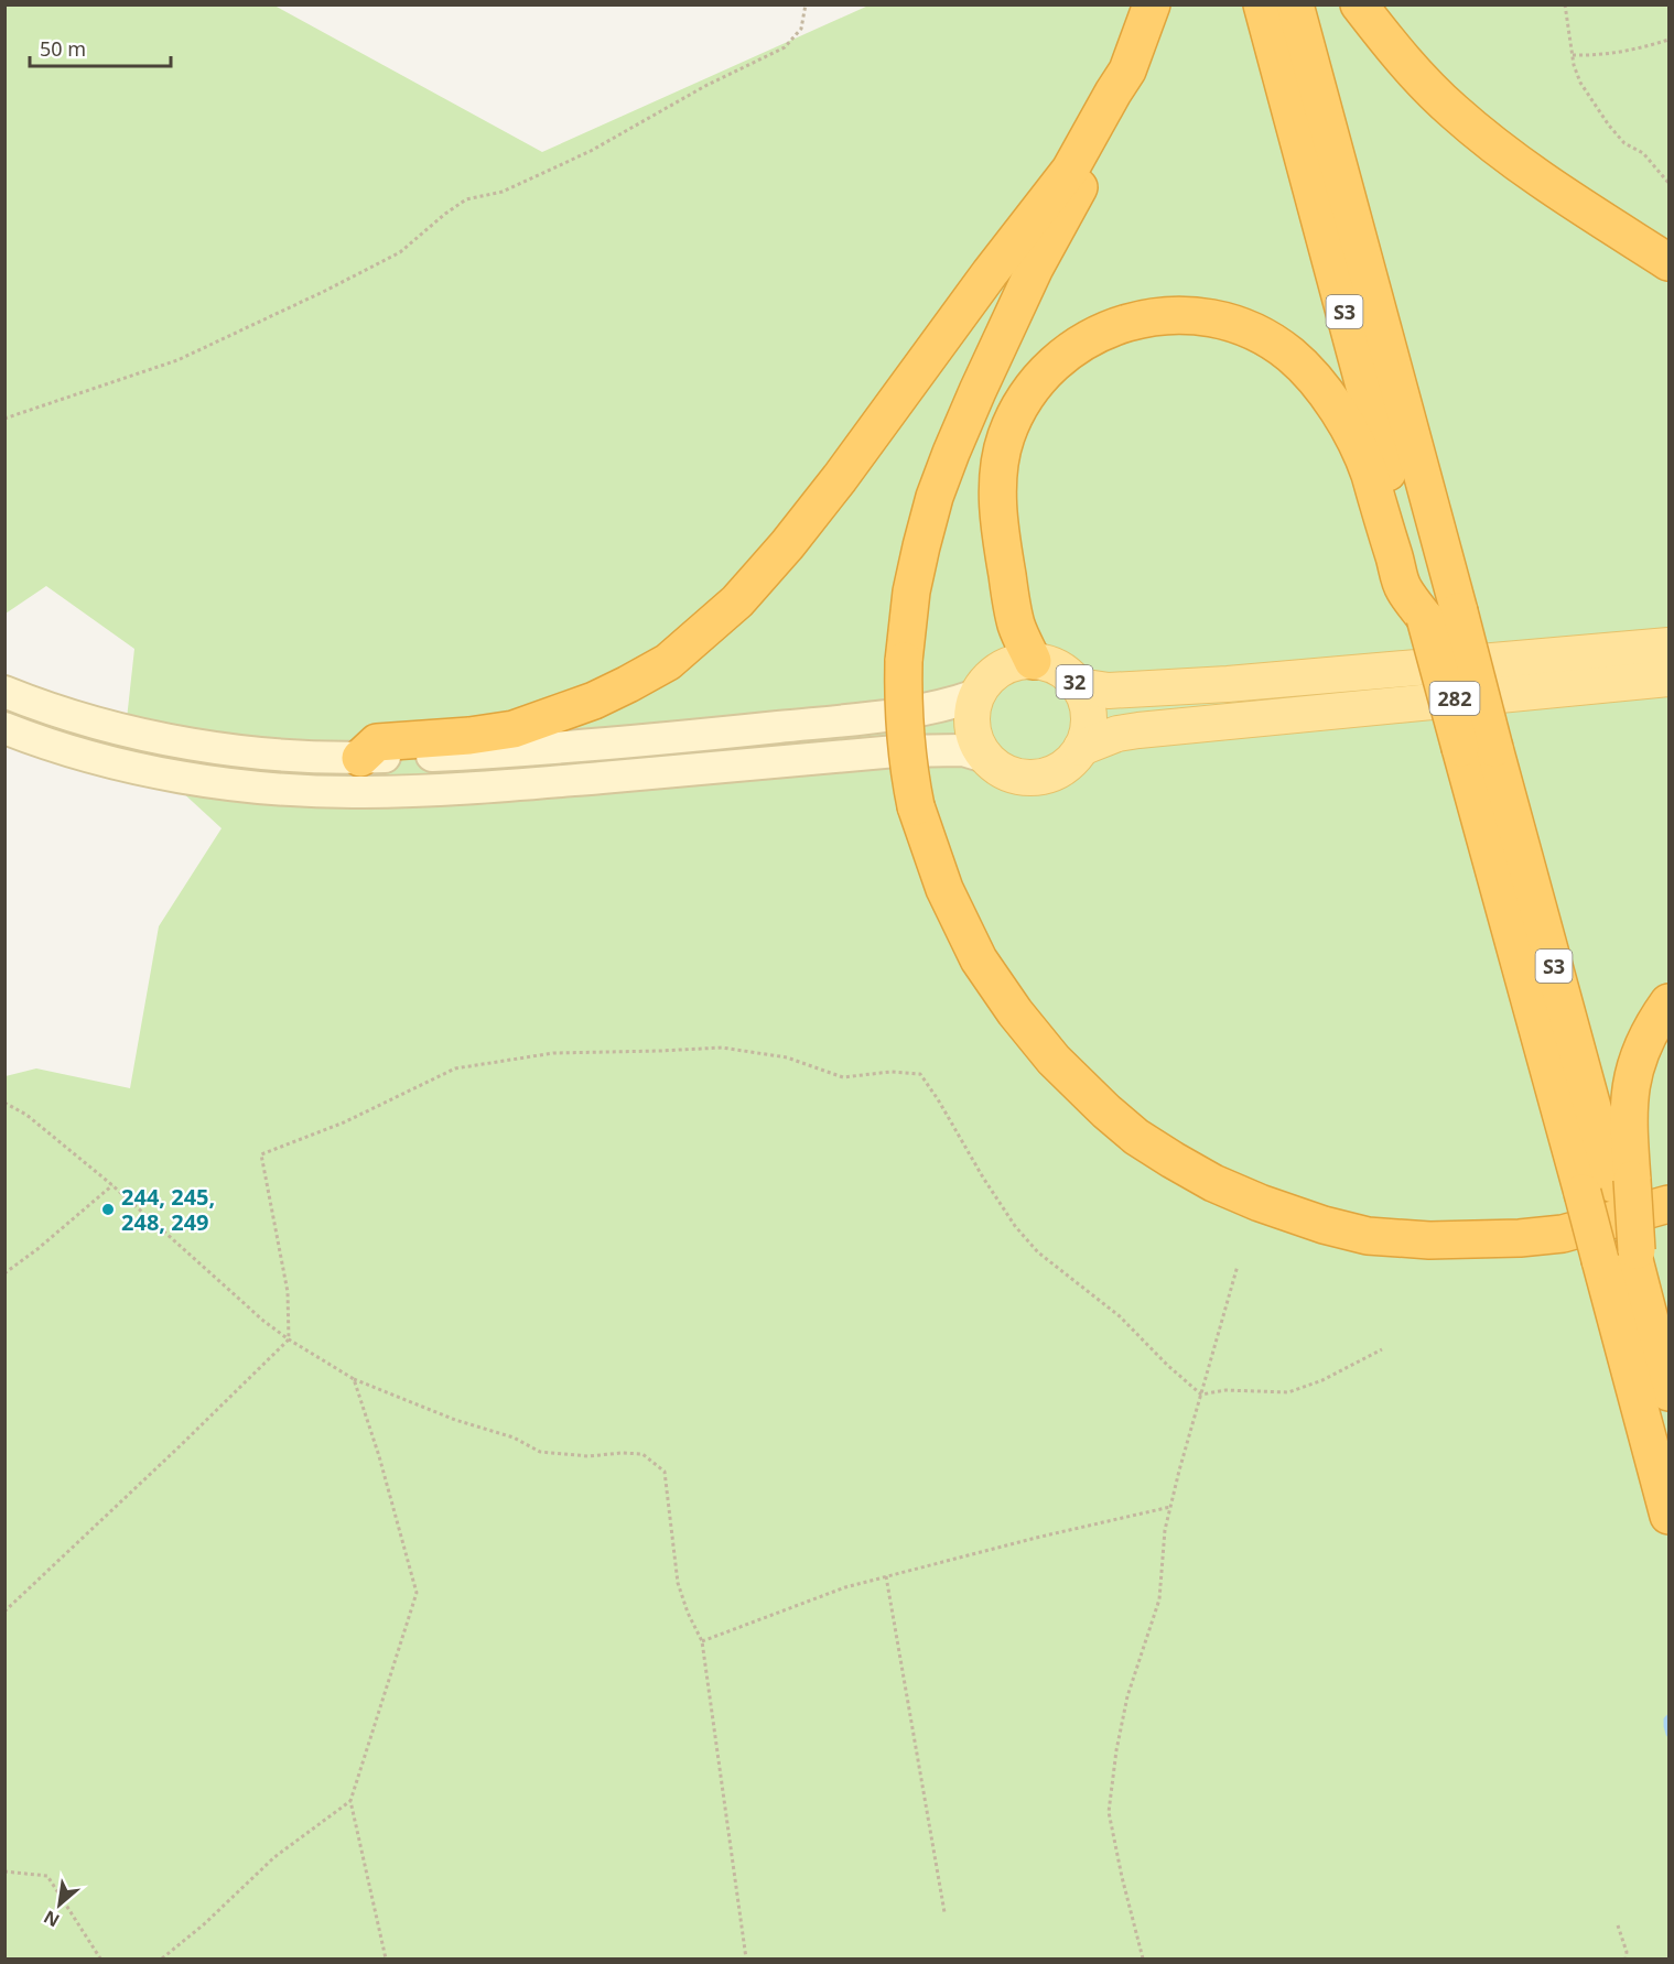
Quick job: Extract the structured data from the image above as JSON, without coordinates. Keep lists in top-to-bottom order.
{
  "streets": {
    "highway": ["S3"],
    "main road": ["32", "282"]
  },
  "crossings": [
    ["32", "282"]
  ],
  "places": ["244, 245, 248, 249"],
  "scale_bar": "50 m",
  "north": "bottom left"
}
